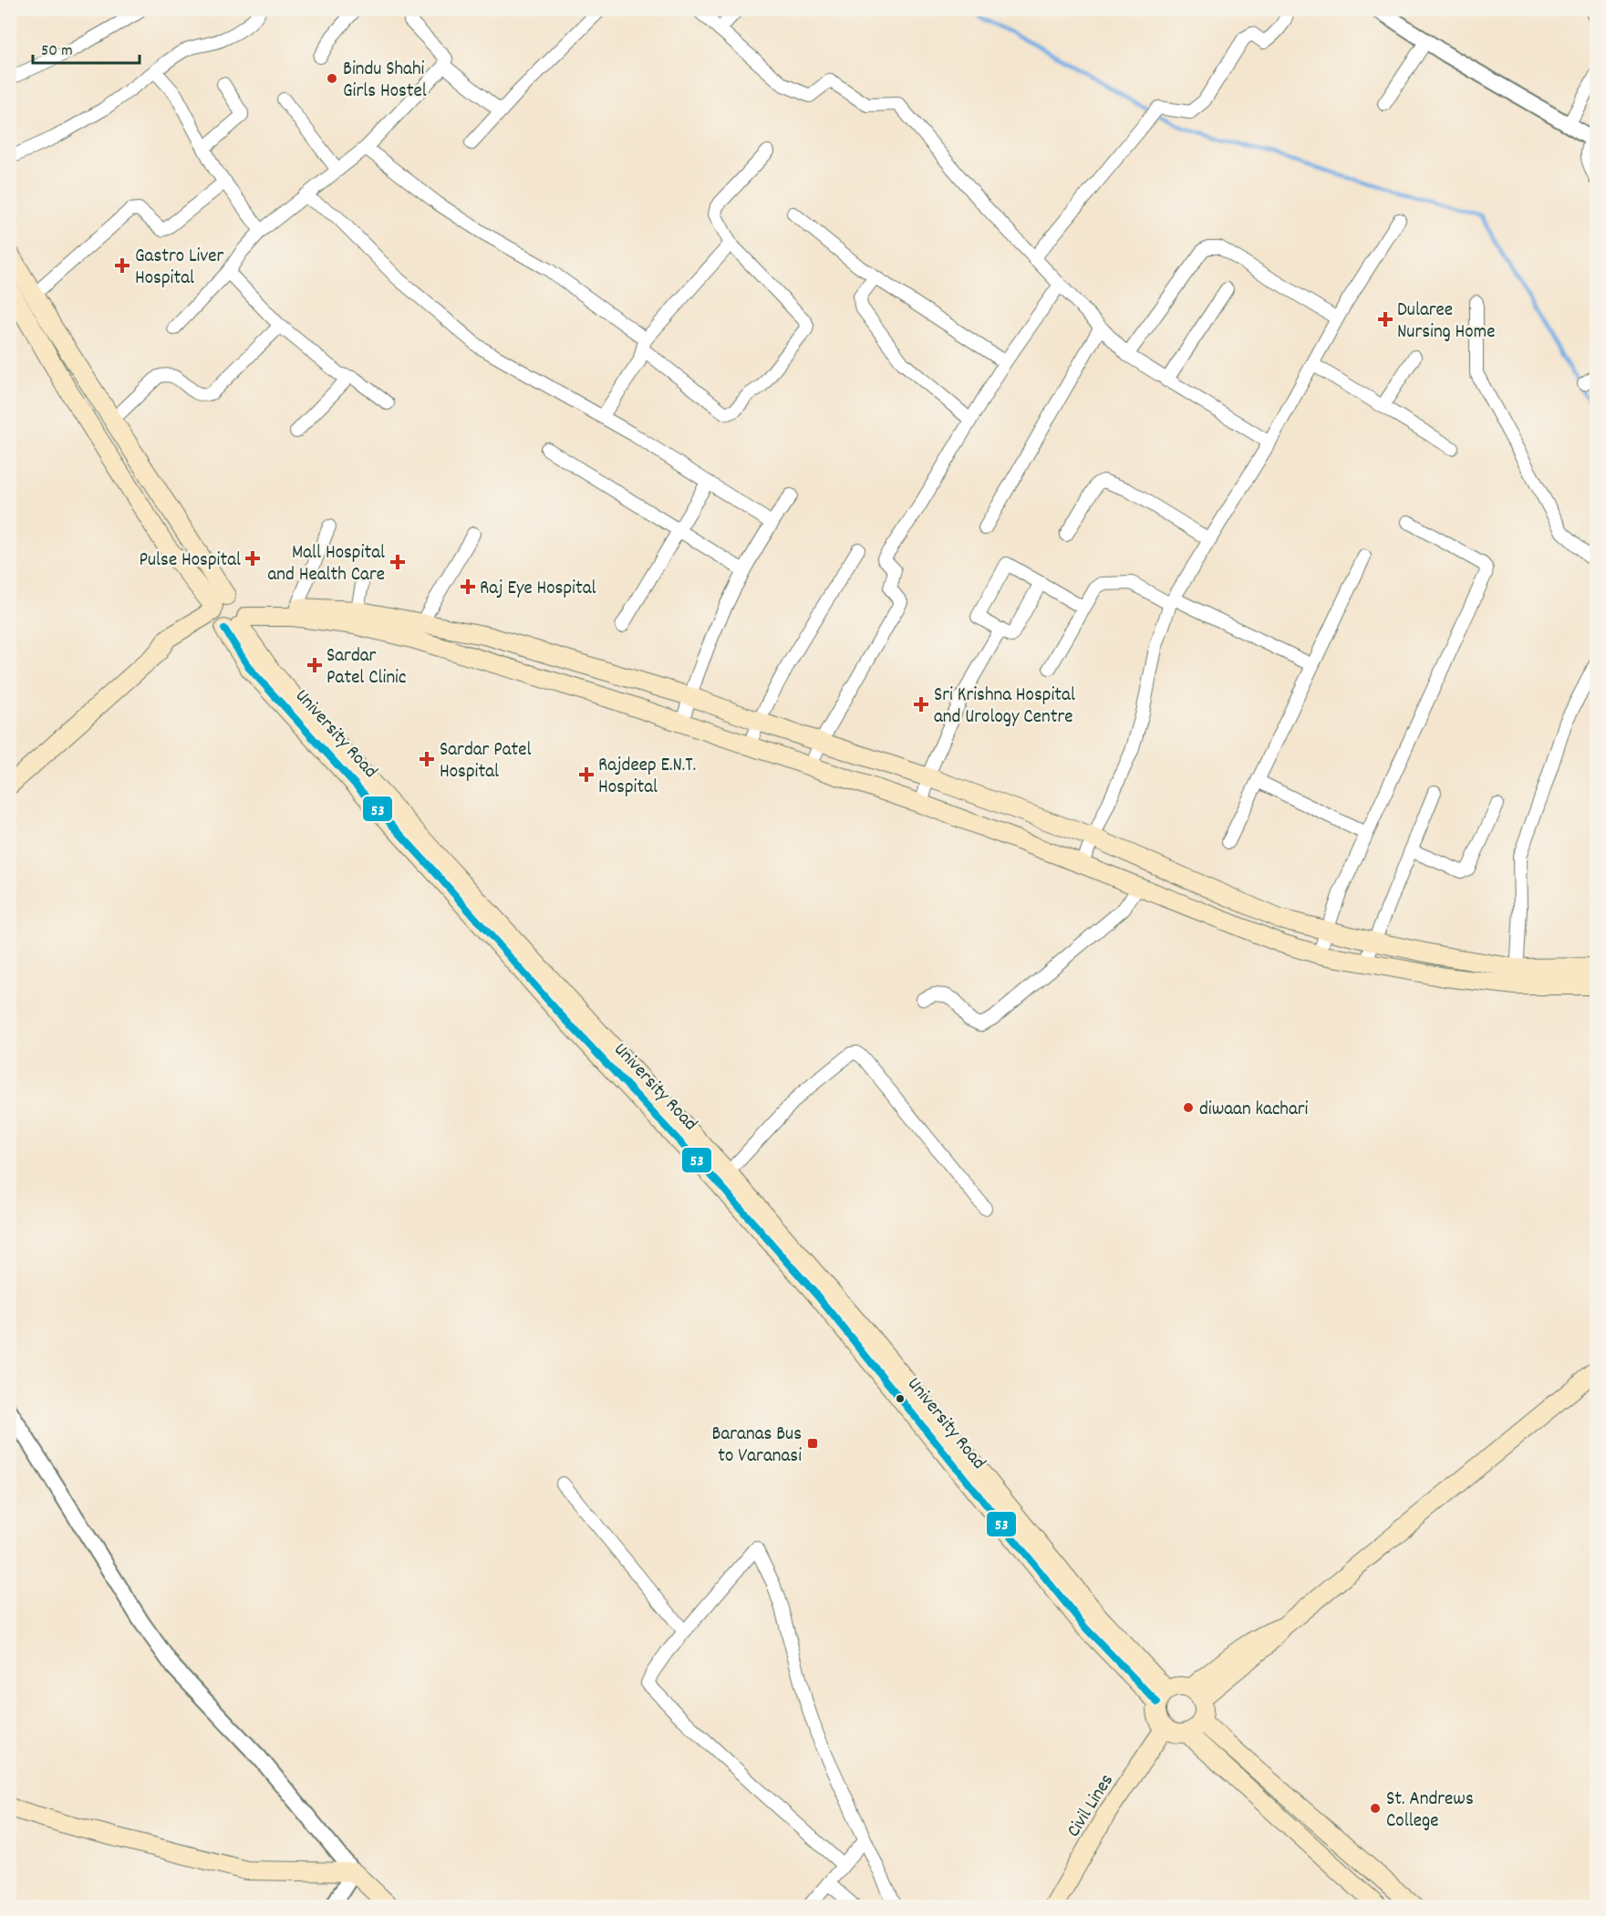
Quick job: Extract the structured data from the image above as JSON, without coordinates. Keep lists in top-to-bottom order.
{
  "streets": {
    "main road": ["University Road", "Civil Lines"]
  },
  "crossings": [
    ["University Road", "Civil Lines"]
  ],
  "places": {
    "other": ["Bindu Shahi Girls Hostel", "diwaan kachari", "St. Andrews College"],
    "health": [
      "Gastro Liver Hospital",
      "Dularee Nursing Home",
      "Pulse Hospital",
      "Mall Hospital and Health Care",
      "Raj Eye Hospital",
      "Sardar Patel Clinic",
      "Sri Krishna Hospital and Urology Centre",
      "Sardar Patel Hospital",
      "Rajdeep E.N.T. Hospital"
    ],
    "transit": ["Baranas Bus to Varanasi"]
  },
  "lines": ["transit line 53"],
  "scale_bar": "50 m"
}
